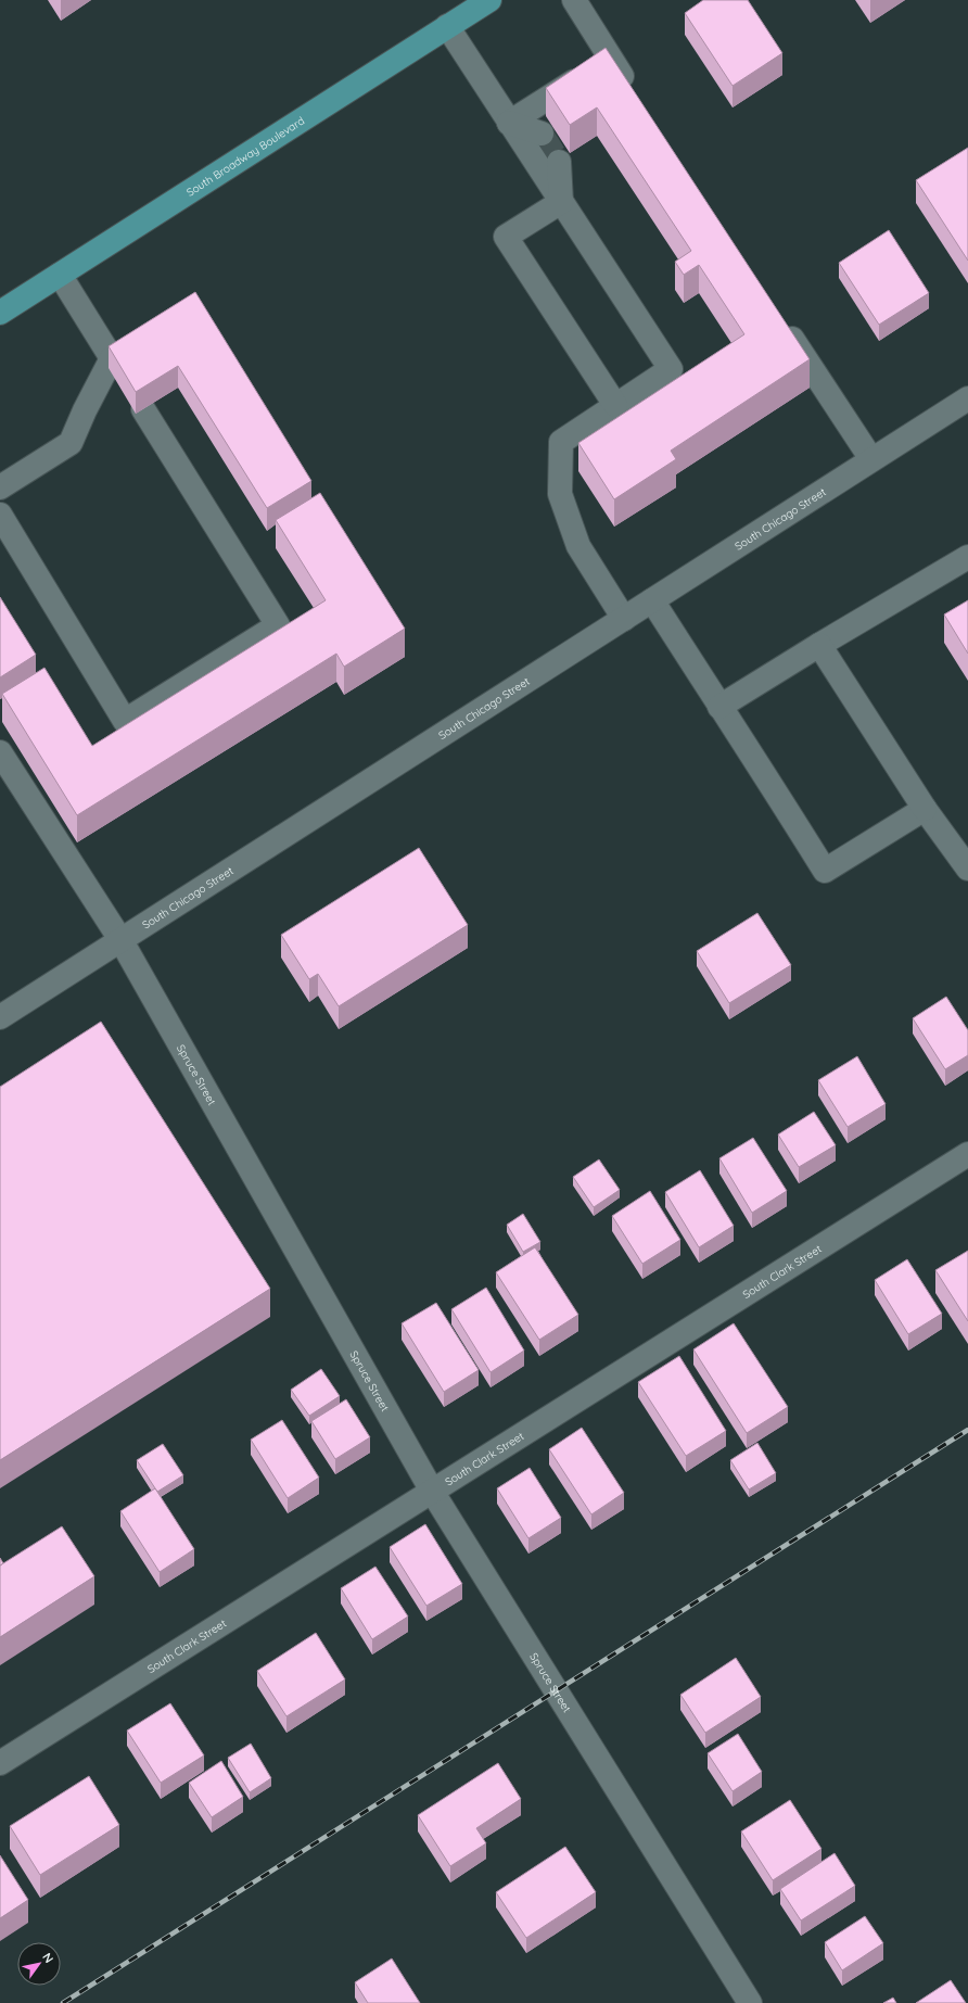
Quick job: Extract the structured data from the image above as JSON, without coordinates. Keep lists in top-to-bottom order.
{
  "streets": {
    "main road": ["South Broadway Boulevard"],
    "street": ["South Chicago Street", "Spruce Street", "South Clark Street"]
  },
  "crossings": [
    ["South Chicago Street", "Spruce Street"],
    ["Spruce Street", "South Clark Street"]
  ],
  "north": "top right"
}
